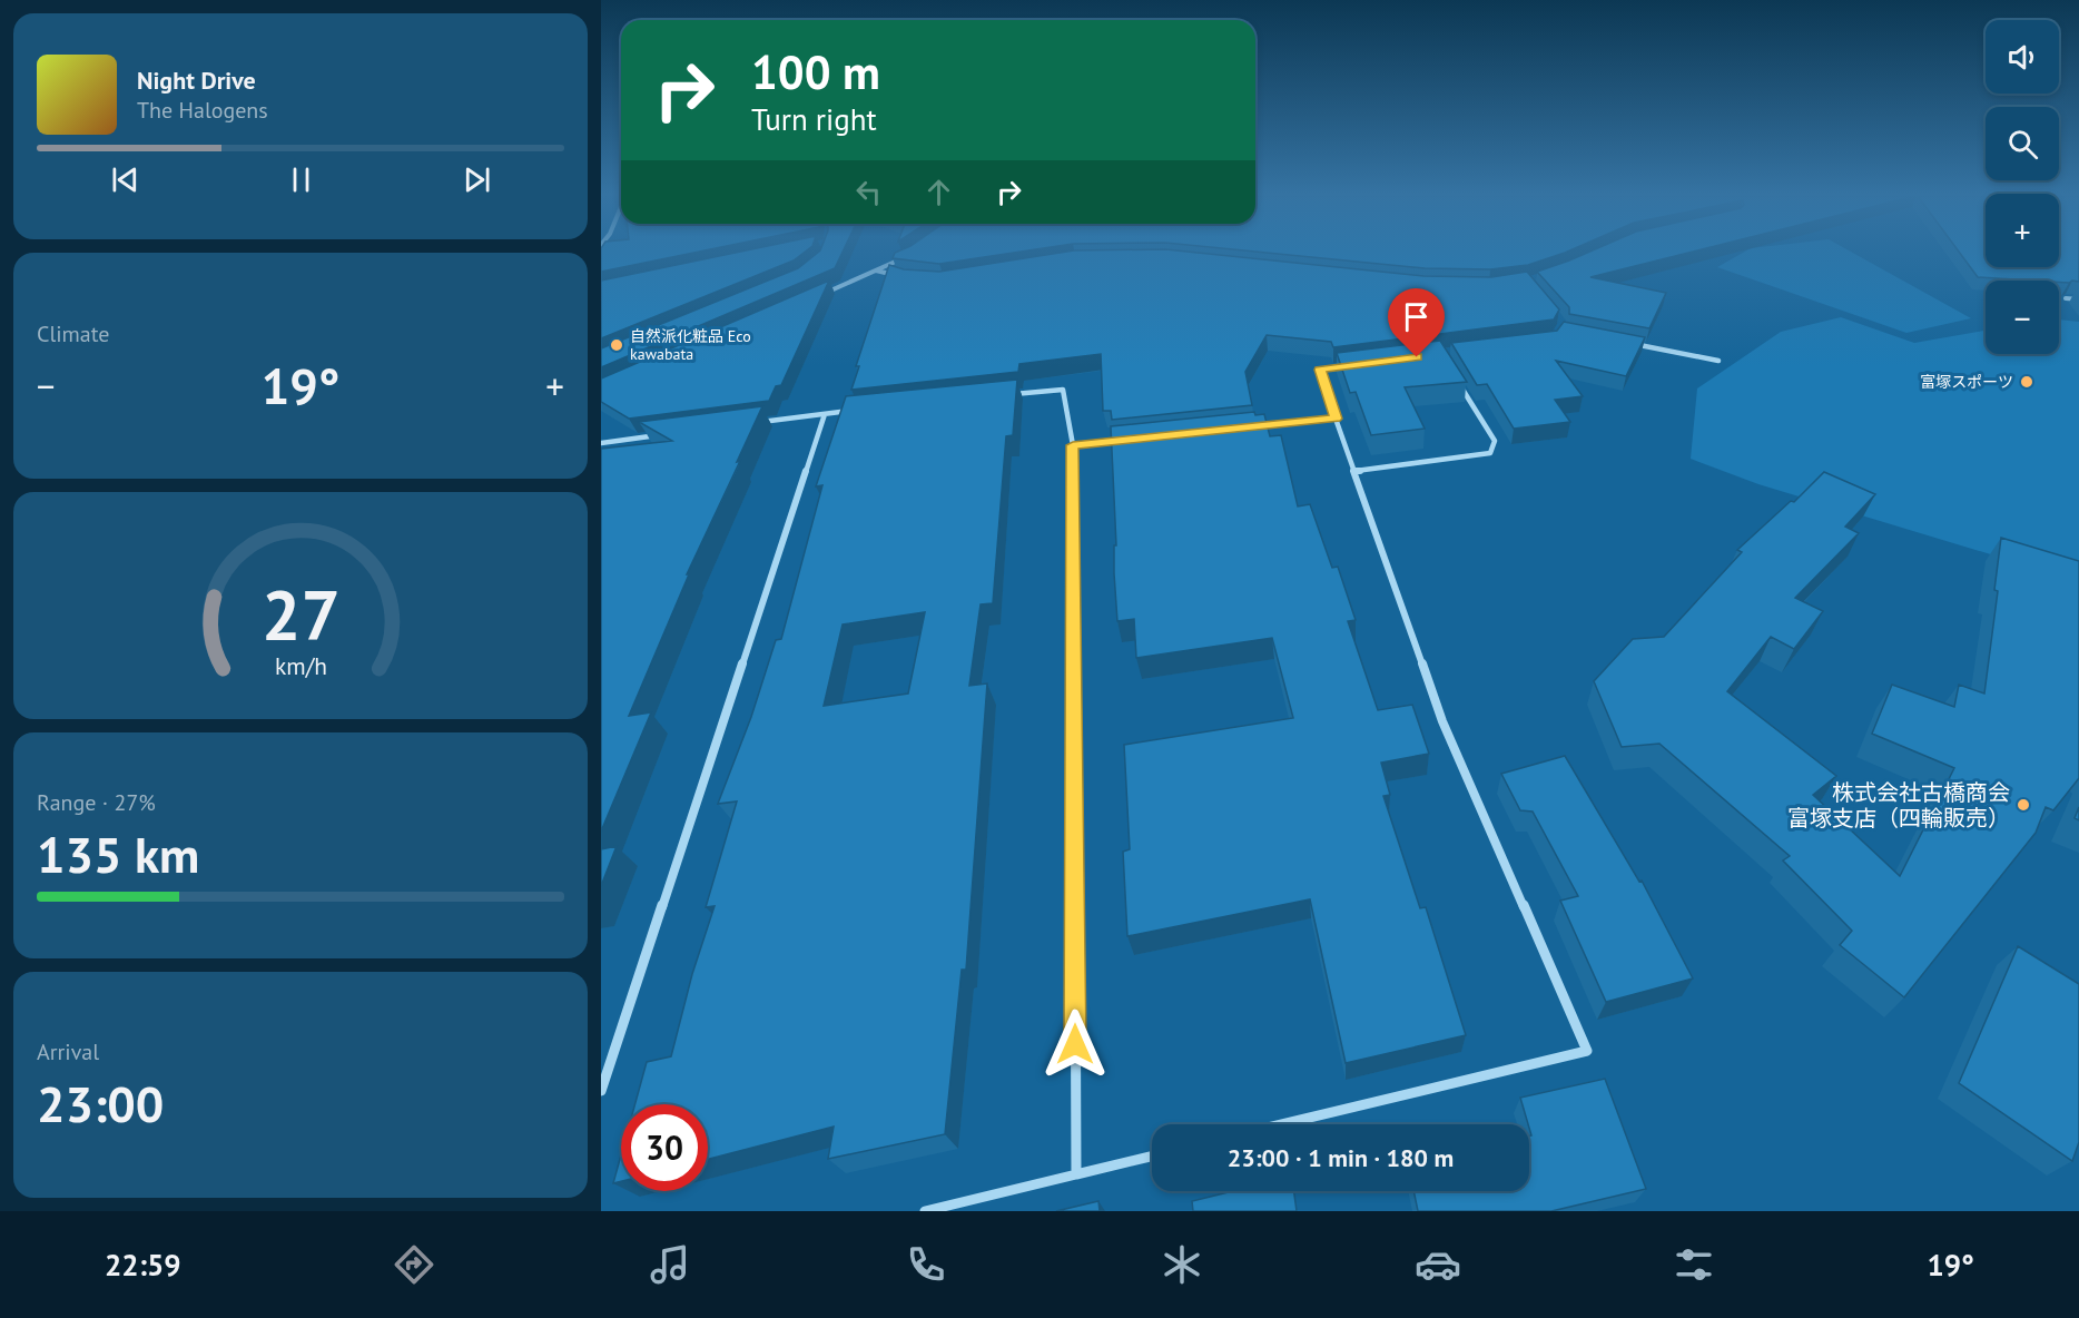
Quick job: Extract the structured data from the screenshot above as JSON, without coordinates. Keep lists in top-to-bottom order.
{
  "places": ["自然派化粧品 Eco kawabata", "富塚スポーツ", "株式会社古橋商会 富塚支店（四輪販売）"],
  "page": {
    "map_buttons": ["+", "−"],
    "turn": ["100 m", "Turn right"],
    "song": ["Night Drive", "The Halogens"],
    "tile": [
      "Climate",
      ["Range · 27%", "135 km"],
      ["Arrival", "23:00"]
    ],
    "heat": ["−", "19°", "+"],
    "limit": "30",
    "trip": "23:00 · 1 min · 180 m",
    "tabs": ["22:59", "19°"],
    "gauge": ["27", "km/h"]
  }
}
